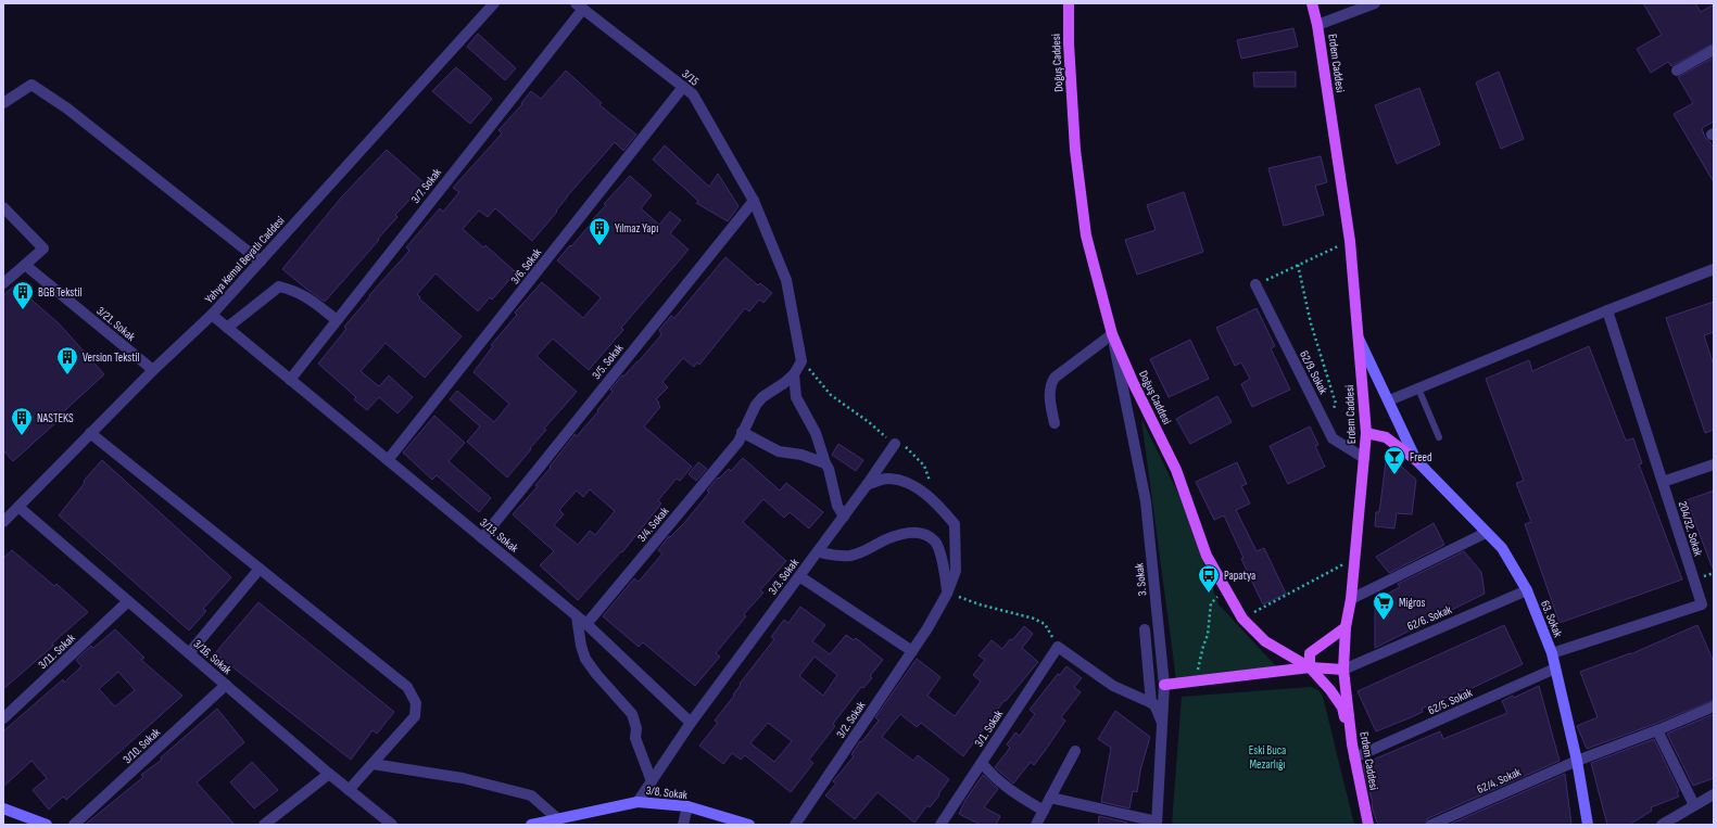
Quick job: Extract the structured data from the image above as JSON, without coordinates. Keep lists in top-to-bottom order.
{
  "streets": {
    "main road": [
      "Doğuş Caddesi",
      "Erdem Caddesi",
      "63. Sokak",
      "3/8. Sokak"
    ],
    "street": [
      "3/15",
      "3/7. Sokak",
      "Yahya Kemal Beyatlı Caddesi",
      "3/6. Sokak",
      "3/21. Sokak",
      "3/5. Sokak",
      "62/9. Sokak",
      "3/4. Sokak",
      "204/32. Sokak",
      "3/13. Sokak",
      "3/3. Sokak",
      "3. Sokak",
      "62/6. Sokak",
      "3/11. Sokak",
      "3/16. Sokak",
      "62/5. Sokak",
      "3/2. Sokak",
      "3/1. Sokak",
      "3/10. Sokak",
      "62/4. Sokak"
    ]
  },
  "crossings": [
    ["Doğuş Caddesi", "Erdem Caddesi"],
    ["Doğuş Caddesi", "3. Sokak"],
    ["Erdem Caddesi", "62/9. Sokak"],
    ["Erdem Caddesi", "62/6. Sokak"],
    ["Erdem Caddesi", "63. Sokak"],
    ["Erdem Caddesi", "62/5. Sokak"],
    ["3/15", "3/7. Sokak"],
    ["3/15", "3/6. Sokak"],
    ["3/15", "3/5. Sokak"],
    ["3/7. Sokak", "3/13. Sokak"],
    ["Yahya Kemal Beyatlı Caddesi", "3/21. Sokak"],
    ["Yahya Kemal Beyatlı Caddesi", "3/13. Sokak"],
    ["Yahya Kemal Beyatlı Caddesi", "3/16. Sokak"],
    ["3/6. Sokak", "3/13. Sokak"],
    ["3/5. Sokak", "3/13. Sokak"],
    ["3/4. Sokak", "3/13. Sokak"],
    ["204/32. Sokak", "63. Sokak"],
    ["3/13. Sokak", "3/3. Sokak"],
    ["3/3. Sokak", "3/2. Sokak"],
    ["62/6. Sokak", "63. Sokak"],
    ["63. Sokak", "62/5. Sokak"],
    ["63. Sokak", "62/4. Sokak"],
    ["3/11. Sokak", "3/16. Sokak"],
    ["3/16. Sokak", "3/10. Sokak"]
  ],
  "parks": ["Eski Buca Mezarlığı"],
  "places": {
    "building": [
      "Yılmaz Yapı",
      "BGB Tekstil",
      "Version Tekstil",
      "NASTEKS"
    ],
    "bar": ["Freed"],
    "bus stop": ["Papatya"],
    "supermarket": ["Migros"]
  }
}
